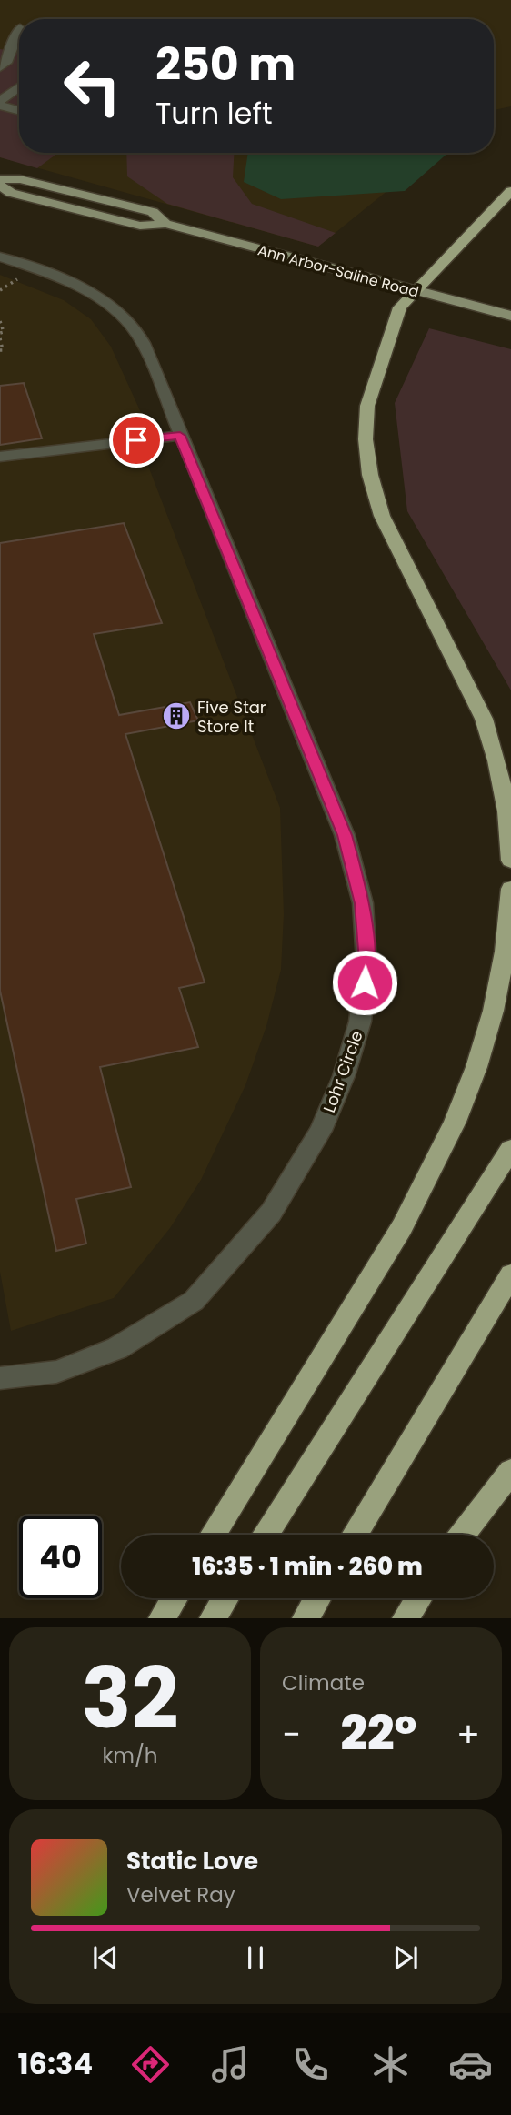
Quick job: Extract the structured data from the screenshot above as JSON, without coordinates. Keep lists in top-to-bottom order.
{
  "streets": {
    "main road": ["Ann Arbor-Saline Road"],
    "street": ["Lohr Circle"]
  },
  "places": {
    "building": ["Five Star Store It"]
  },
  "page": {
    "turn": ["250 m", "Turn left"],
    "limit": "40",
    "trip": "16:35 · 1 min · 260 m",
    "tile": [
      ["32", "km/h"],
      "Climate"
    ],
    "heat": ["−", "22°", "+"],
    "song": ["Static Love", "Velvet Ray"],
    "tabs": "16:34"
  }
}
